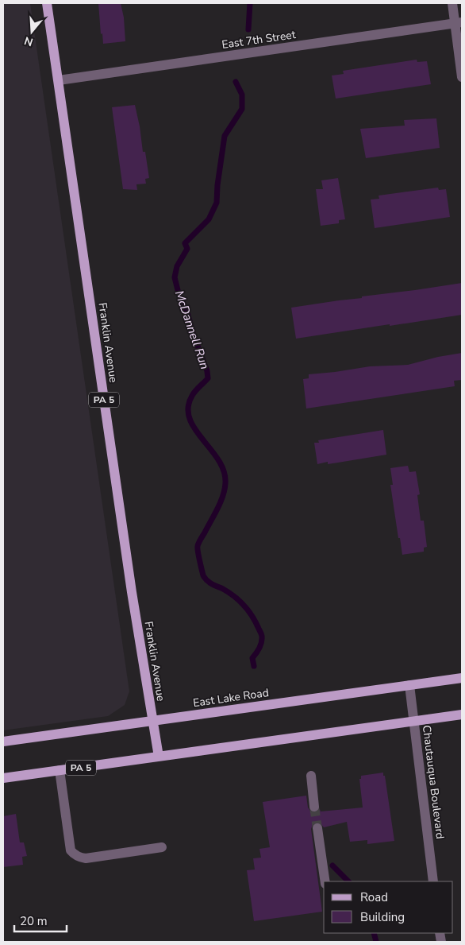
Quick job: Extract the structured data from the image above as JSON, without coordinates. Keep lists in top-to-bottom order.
{
  "streets": {
    "main road": ["Franklin Avenue", "PA 5", "East Lake Road"],
    "street": ["East 7th Street", "Chautauqua Boulevard"]
  },
  "crossings": [
    ["East 7th Street", "Franklin Avenue"],
    ["Franklin Avenue", "PA 5"],
    ["Franklin Avenue", "East Lake Road"],
    ["East Lake Road", "Chautauqua Boulevard"]
  ],
  "water": ["McDannell Run"],
  "legend": ["Road", "Building"],
  "scale_bar": "20 m",
  "north": "bottom"
}
